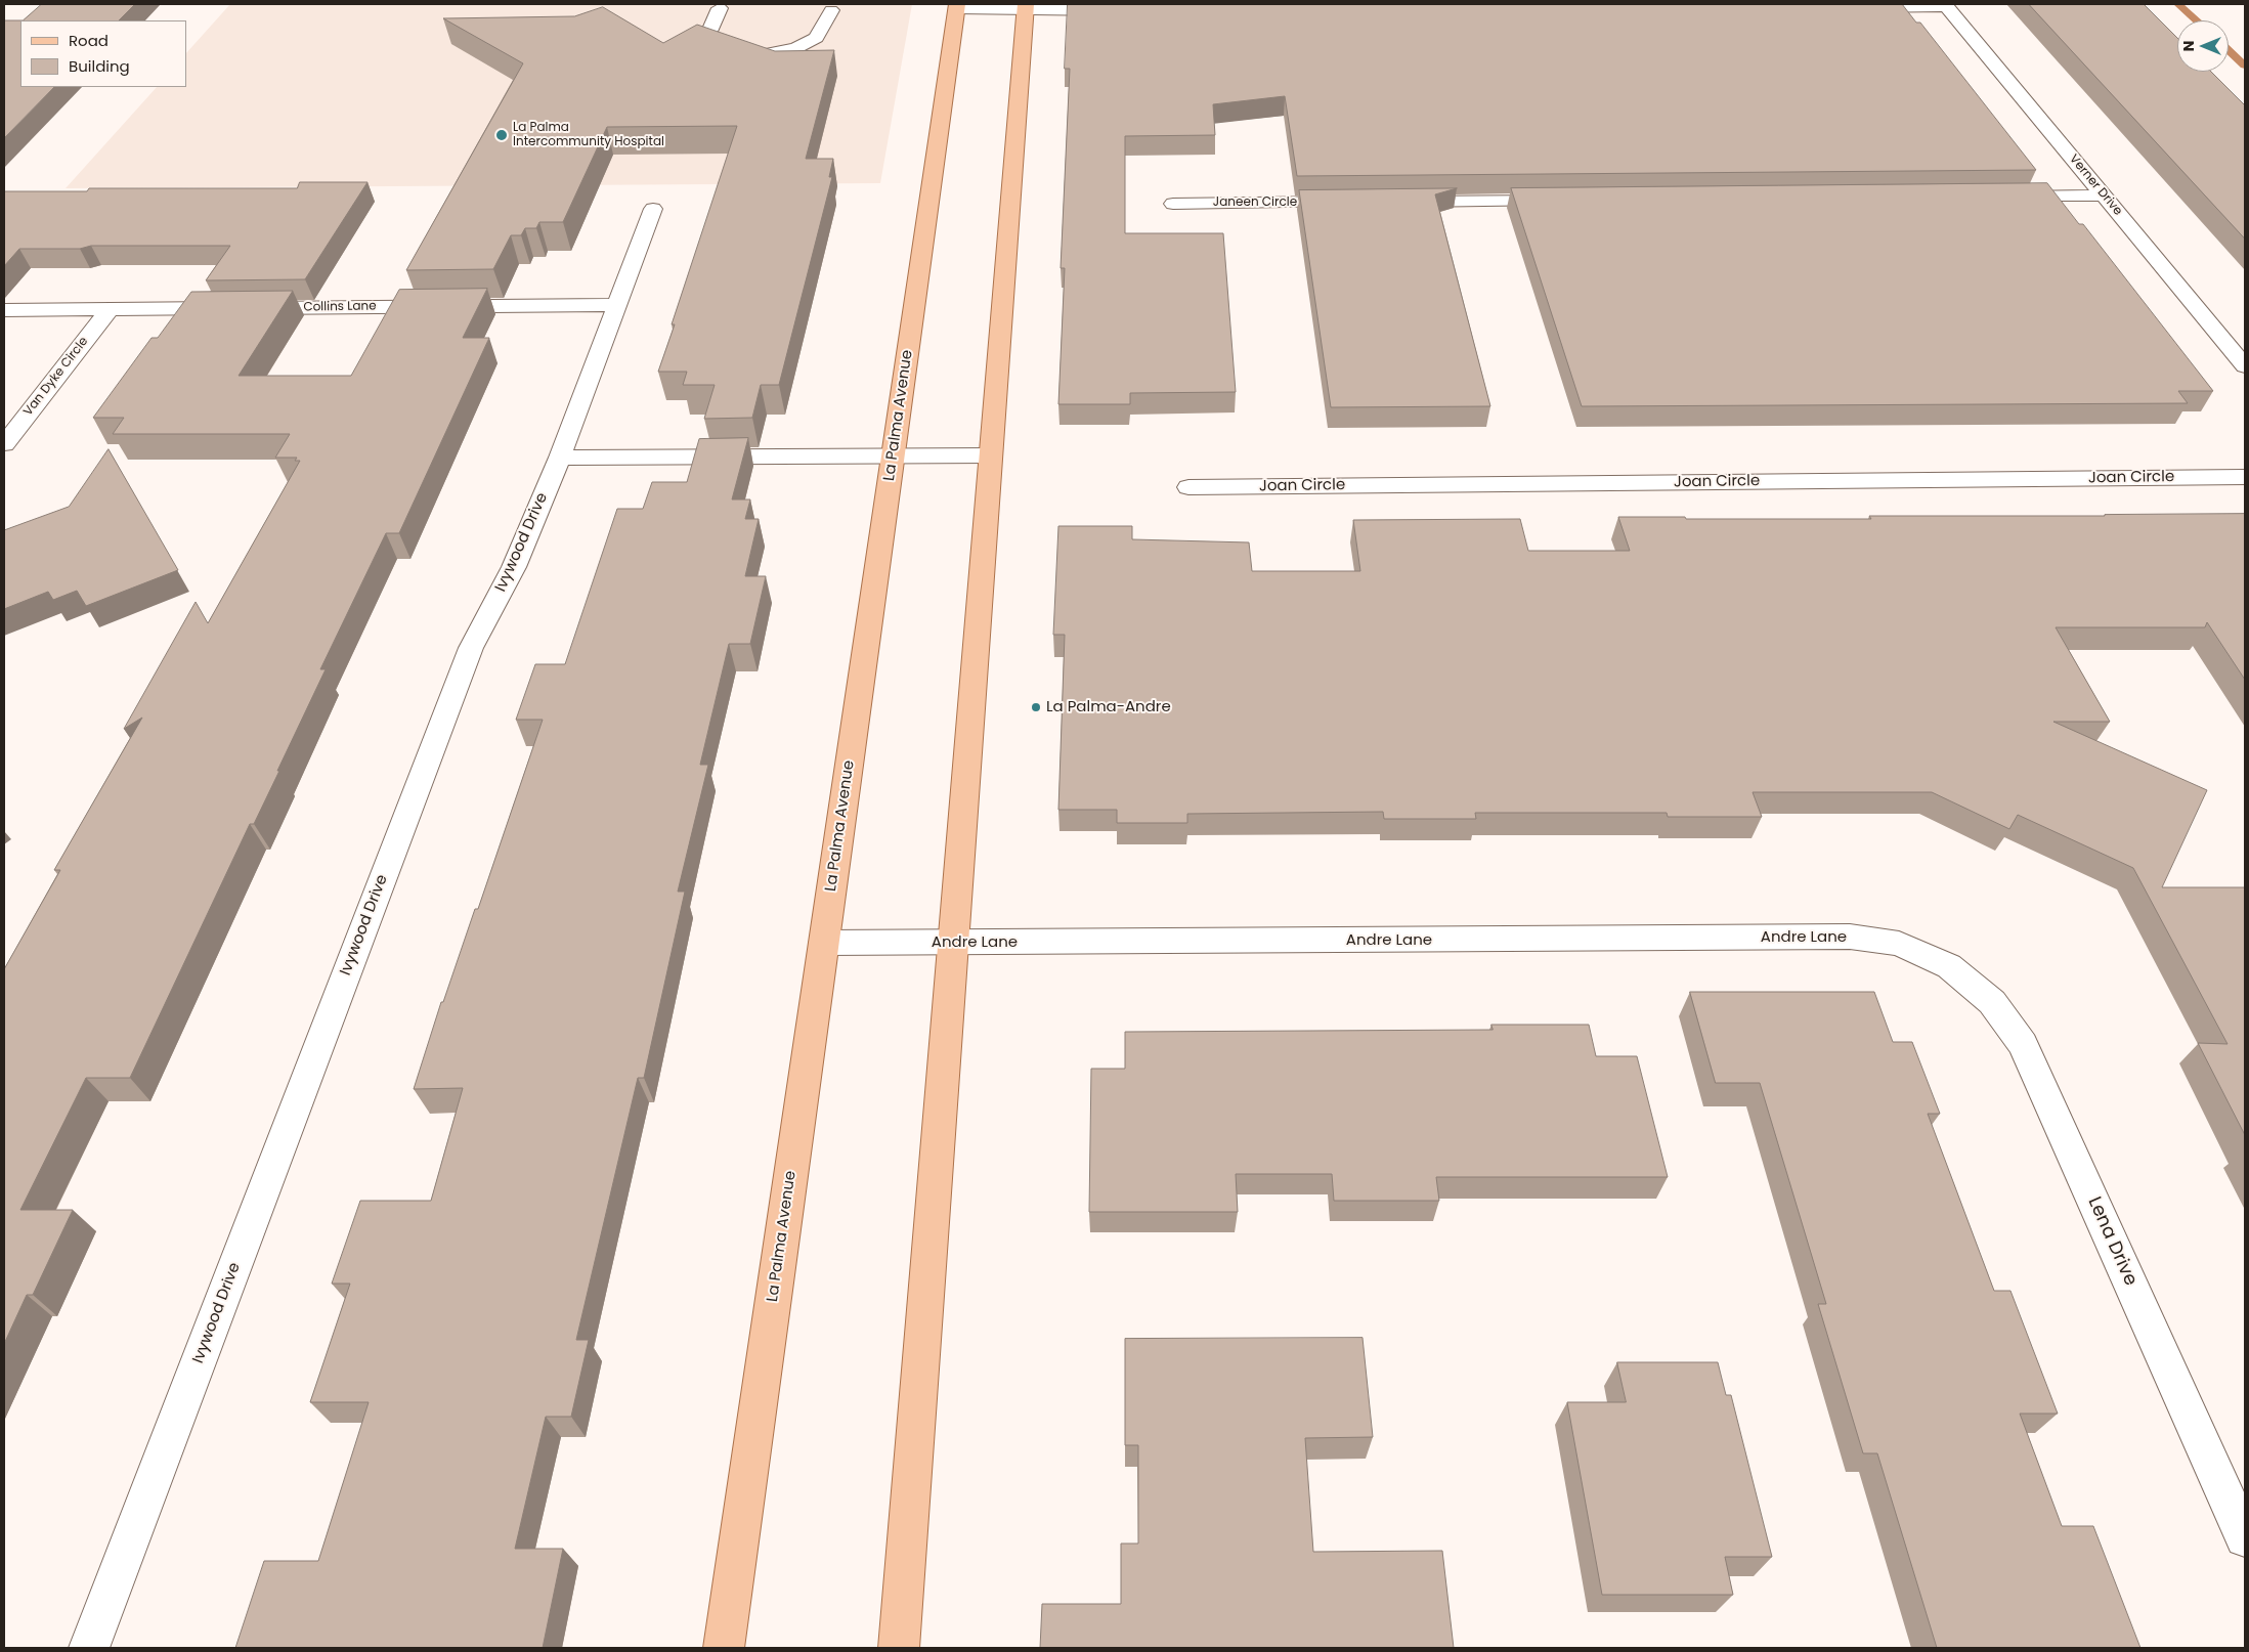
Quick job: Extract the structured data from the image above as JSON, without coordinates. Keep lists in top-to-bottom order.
{
  "streets": {
    "main road": ["La Palma Avenue"],
    "street": [
      "Verner Drive",
      "Janeen Circle",
      "Collins Lane",
      "Van Dyke Circle",
      "Joan Circle",
      "Ivywood Drive",
      "Andre Lane",
      "Lena Drive"
    ]
  },
  "crossings": [
    ["Collins Lane", "Van Dyke Circle"],
    ["Collins Lane", "Ivywood Drive"],
    ["La Palma Avenue", "Andre Lane"],
    ["Andre Lane", "Lena Drive"]
  ],
  "places": ["La Palma Intercommunity Hospital", "La Palma-Andre"],
  "legend": ["Road", "Building"],
  "north": "left"
}
